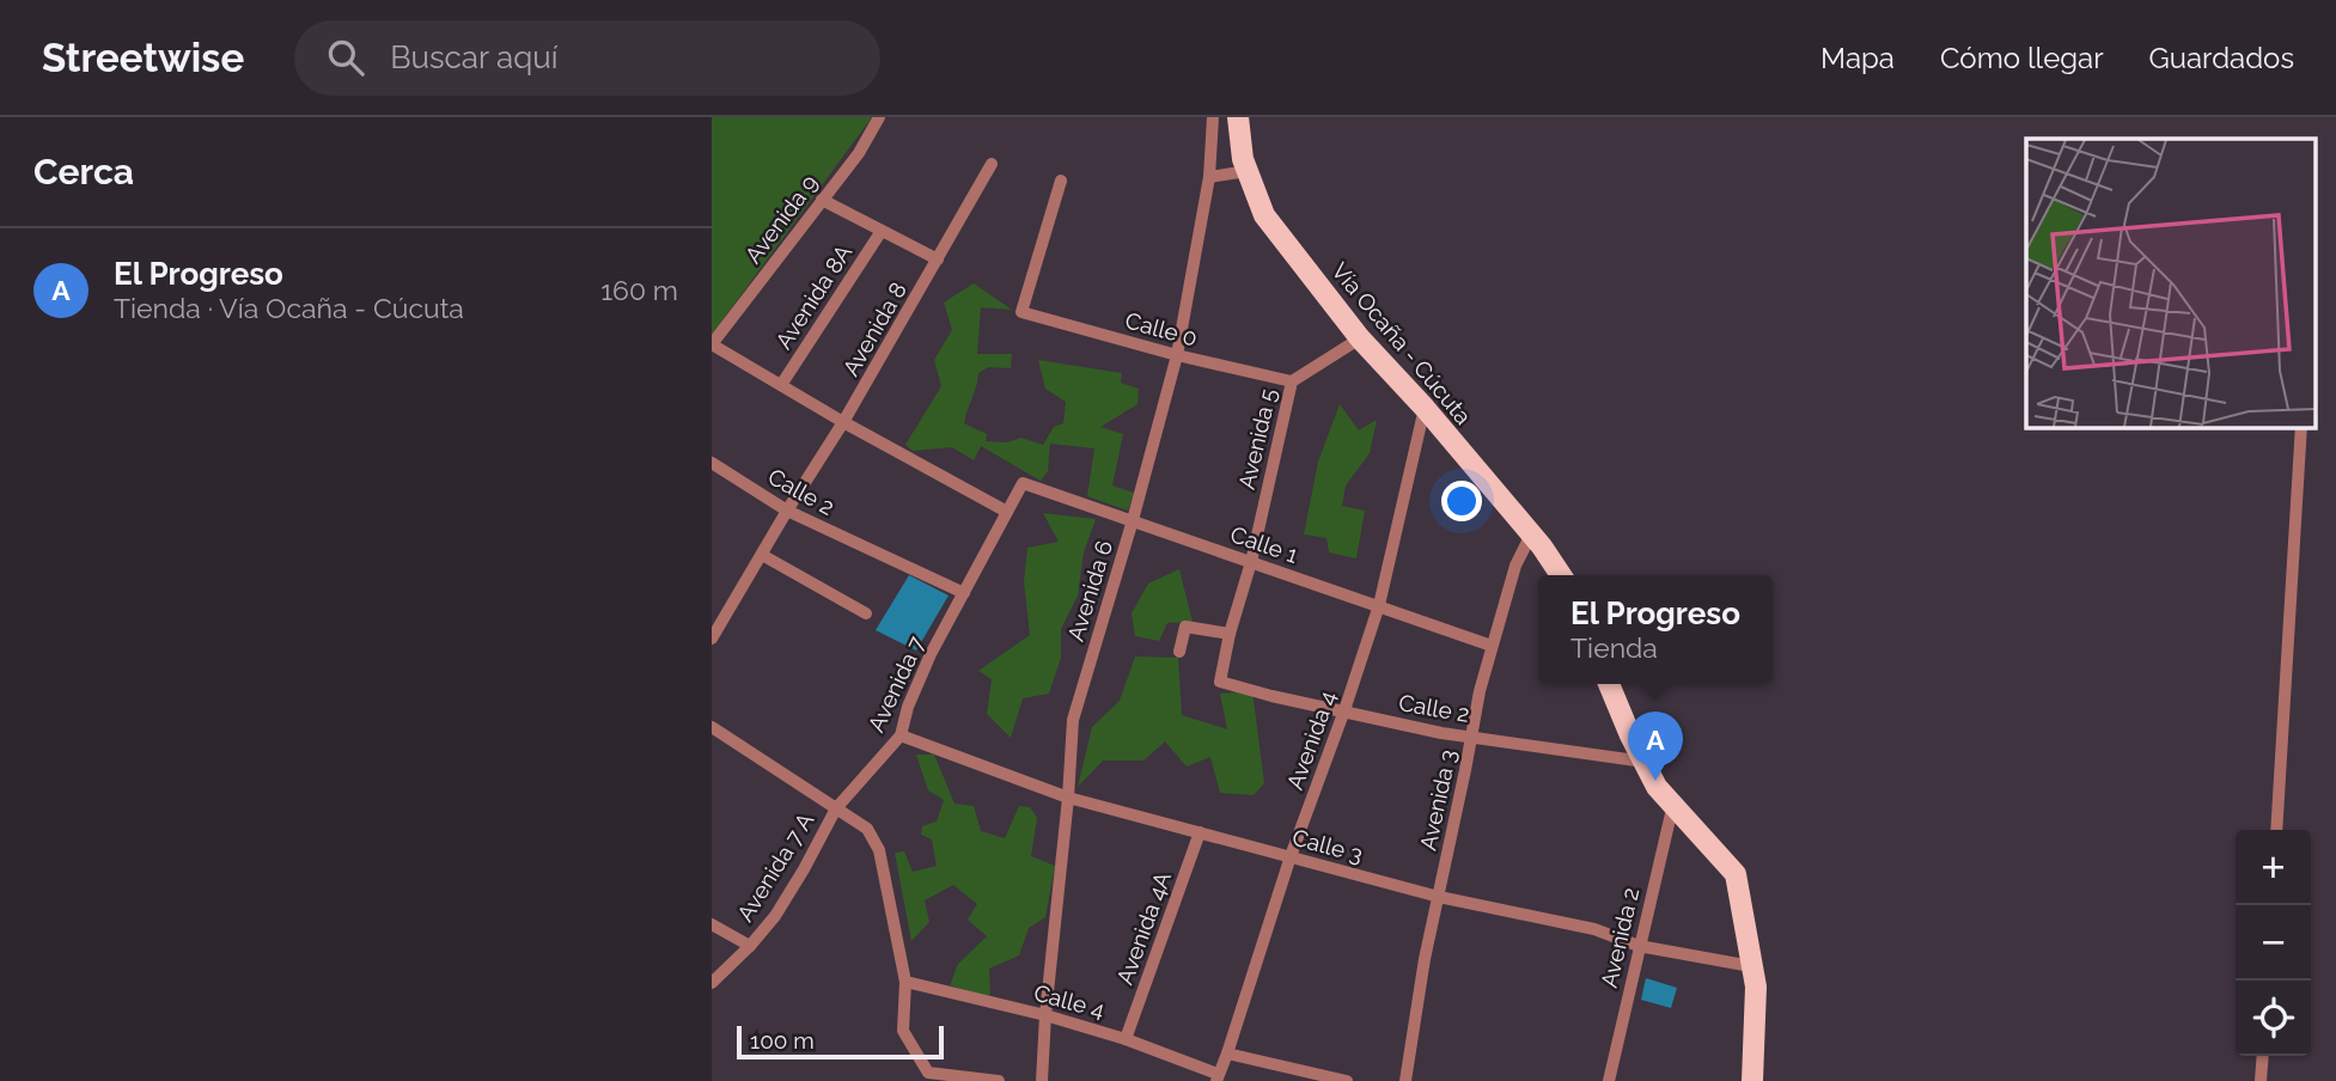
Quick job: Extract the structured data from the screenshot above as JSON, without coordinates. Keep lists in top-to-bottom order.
{
  "streets": {
    "main road": ["Vía Ocaña - Cúcuta"],
    "street": [
      "Avenida 9",
      "Avenida 8A",
      "Avenida 8",
      "Calle 0",
      "Avenida 5",
      "Calle 2",
      "Calle 1",
      "Avenida 6",
      "Avenida 7",
      "Avenida 4",
      "Avenida 3",
      "Calle 3",
      "Avenida 7 A",
      "Avenida 4A",
      "Avenida 2",
      "Calle 4"
    ]
  },
  "crossings": [
    ["Avenida 8", "Calle 2"],
    ["Calle 0", "Avenida 5"],
    ["Calle 0", "Avenida 6"],
    ["Vía Ocaña - Cúcuta", "Avenida 5"],
    ["Vía Ocaña - Cúcuta", "Avenida 4"],
    ["Vía Ocaña - Cúcuta", "Avenida 3"],
    ["Avenida 5", "Calle 2"],
    ["Avenida 5", "Calle 1"],
    ["Calle 2", "Avenida 7"],
    ["Calle 2", "Avenida 4"],
    ["Calle 2", "Avenida 3"],
    ["Calle 1", "Avenida 6"],
    ["Calle 1", "Avenida 7"],
    ["Calle 1", "Avenida 4"],
    ["Calle 1", "Avenida 3"],
    ["Avenida 6", "Calle 3"],
    ["Avenida 6", "Calle 4"],
    ["Avenida 7", "Calle 3"],
    ["Avenida 7", "Avenida 7 A"],
    ["Avenida 4", "Calle 3"],
    ["Avenida 4", "Calle 4"],
    ["Avenida 3", "Calle 3"],
    ["Calle 3", "Avenida 4A"],
    ["Calle 3", "Avenida 2"],
    ["Avenida 4A", "Calle 4"]
  ],
  "scale_bar": "100 m",
  "page": {
    "header": "Streetwise",
    "search": "Buscar aquí",
    "nav": ["Mapa", "Cómo llegar", "Guardados"],
    "heading": "Cerca",
    "list": [
      {
        "mark": "A",
        "name": "El Progreso",
        "note": "Tienda · Vía Ocaña - Cúcuta",
        "value": "160 m"
      }
    ],
    "popup": ["El Progreso", "Tienda"],
    "pins": "A",
    "map_buttons": ["+", "−"],
    "scale": "100 m"
  }
}
